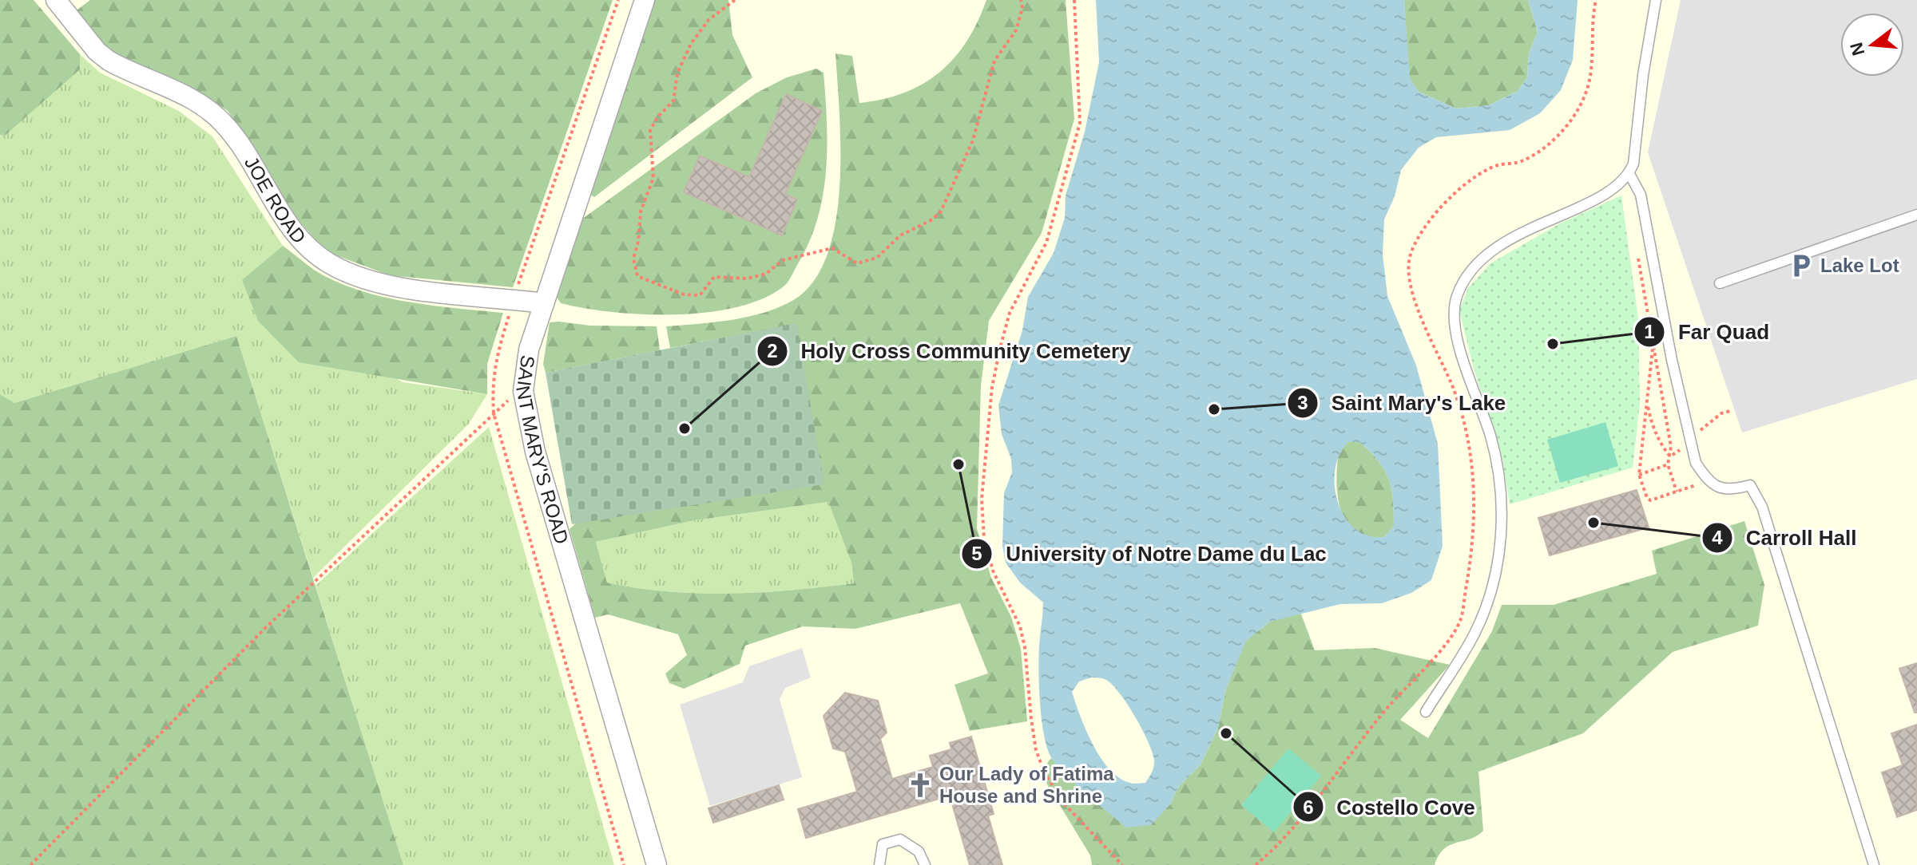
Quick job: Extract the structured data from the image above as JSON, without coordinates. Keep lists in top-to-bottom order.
{
  "streets": {
    "street": ["JOE ROAD", "SAINT MARY'S ROAD"]
  },
  "crossings": [
    ["JOE ROAD", "SAINT MARY'S ROAD"]
  ],
  "places": {
    "parking": ["Lake Lot"],
    "other": [
      "Far Quad",
      "Saint Mary's Lake",
      "Holy Cross Community Cemetery",
      "University of Notre Dame du Lac",
      "Carroll Hall",
      "Costello Cove"
    ],
    "church": ["Our Lady of Fatima House and Shrine"]
  },
  "north": "left"
}
